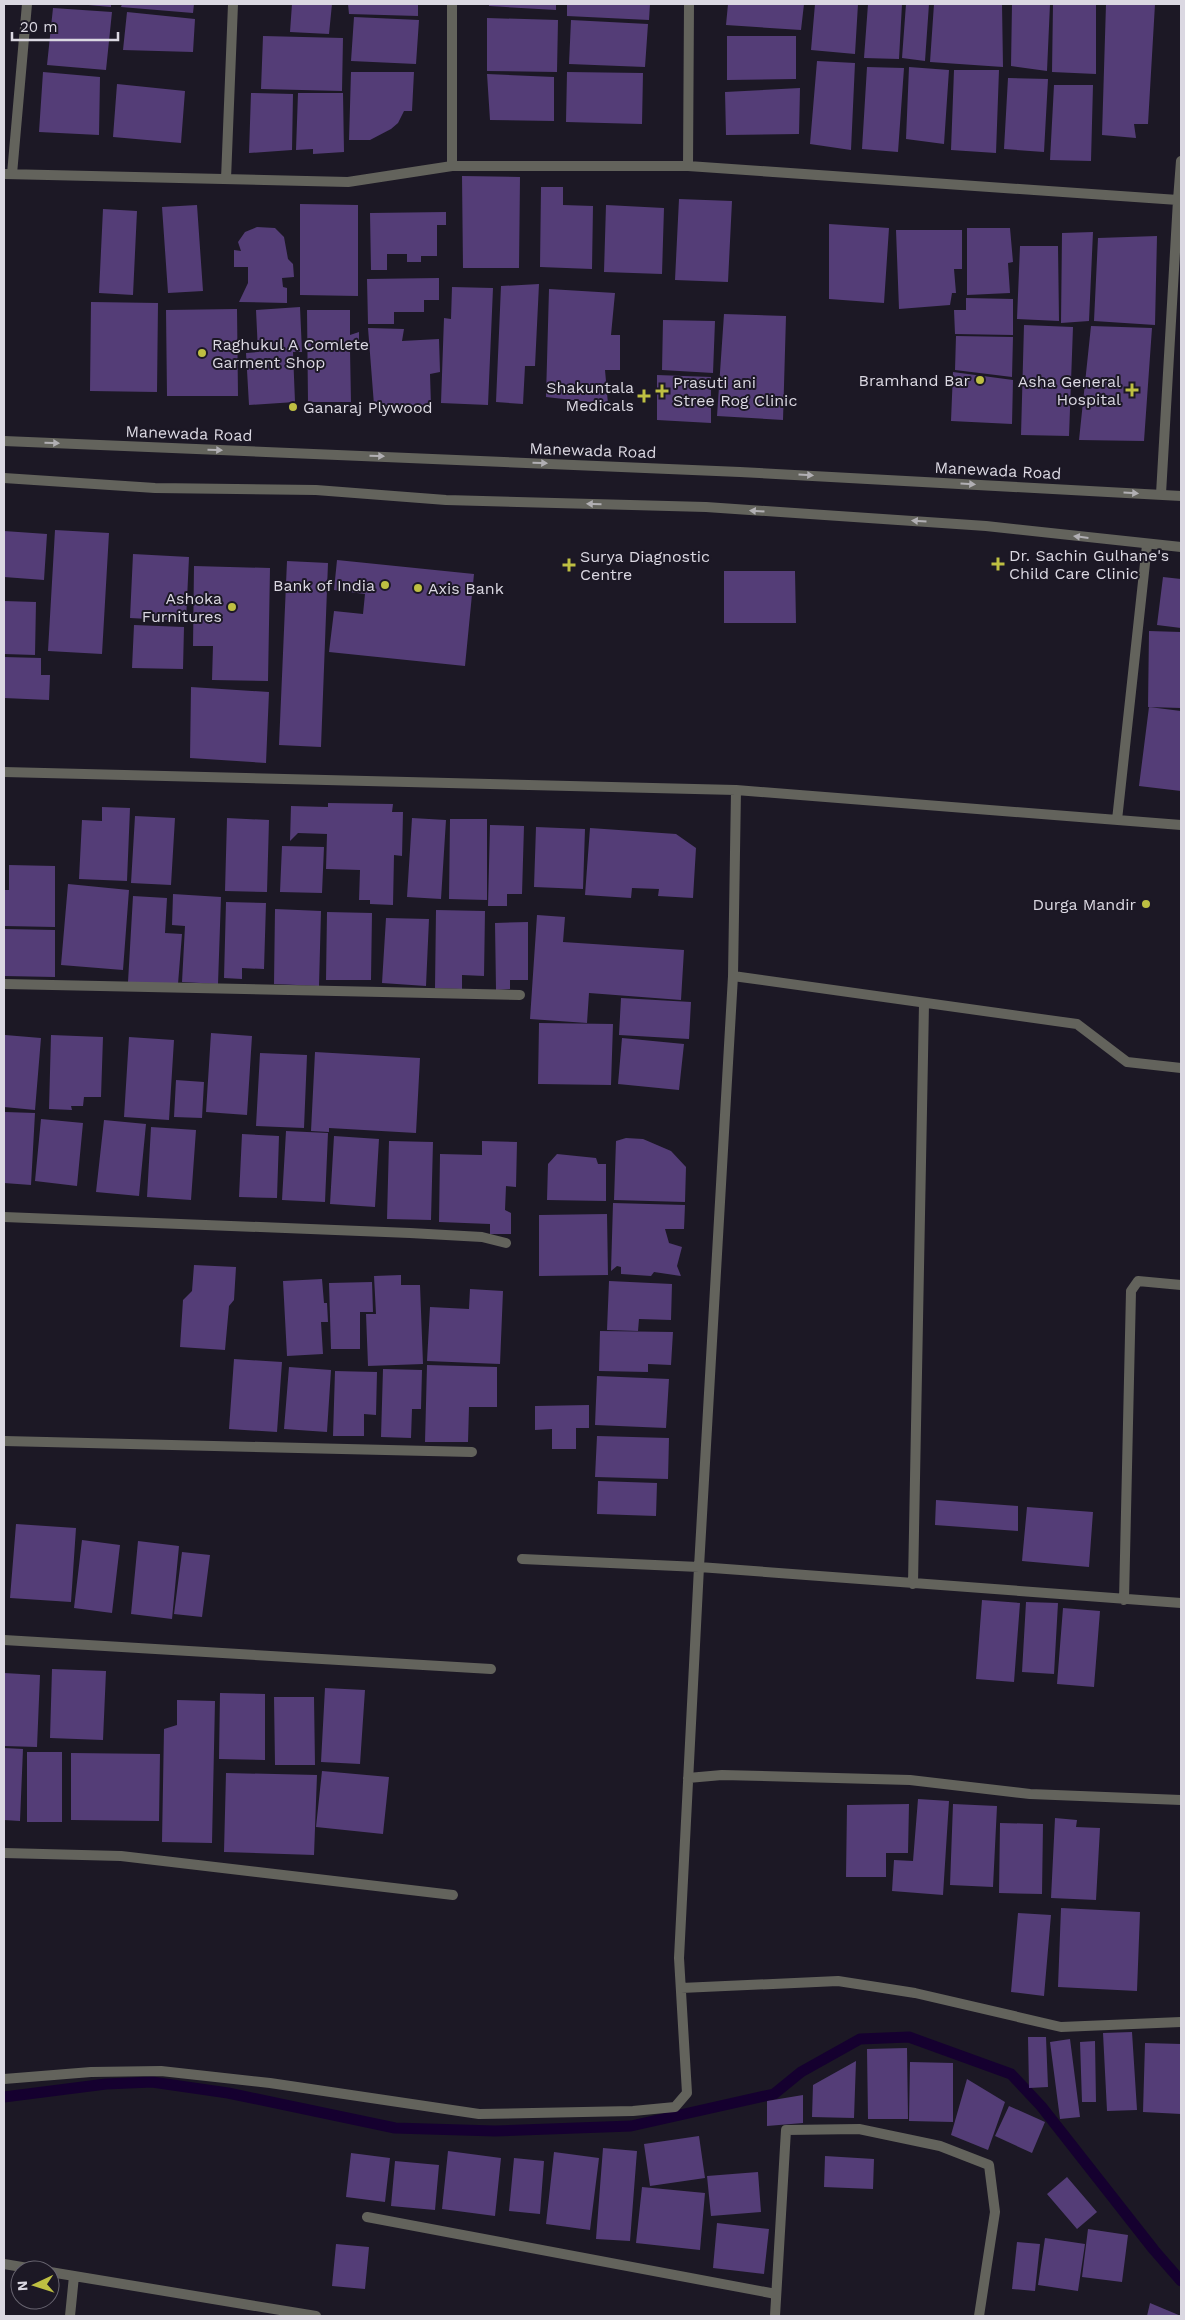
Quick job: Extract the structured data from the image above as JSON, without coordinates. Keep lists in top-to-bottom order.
{
  "streets": {
    "street": ["Manewada Road"]
  },
  "places": {
    "other": [
      "Raghukul A Comlete Garment Shop",
      "Bramhand Bar",
      "Ganaraj Plywood",
      "Bank of India",
      "Axis Bank",
      "Ashoka Furnitures",
      "Durga Mandir"
    ],
    "health": [
      "Asha General Hospital",
      "Prasuti ani Stree Rog Clinic",
      "Shakuntala Medicals",
      "Dr. Sachin Gulhane's Child Care Clinic",
      "Surya Diagnostic Centre"
    ]
  },
  "scale_bar": "20 m",
  "north": "left"
}
